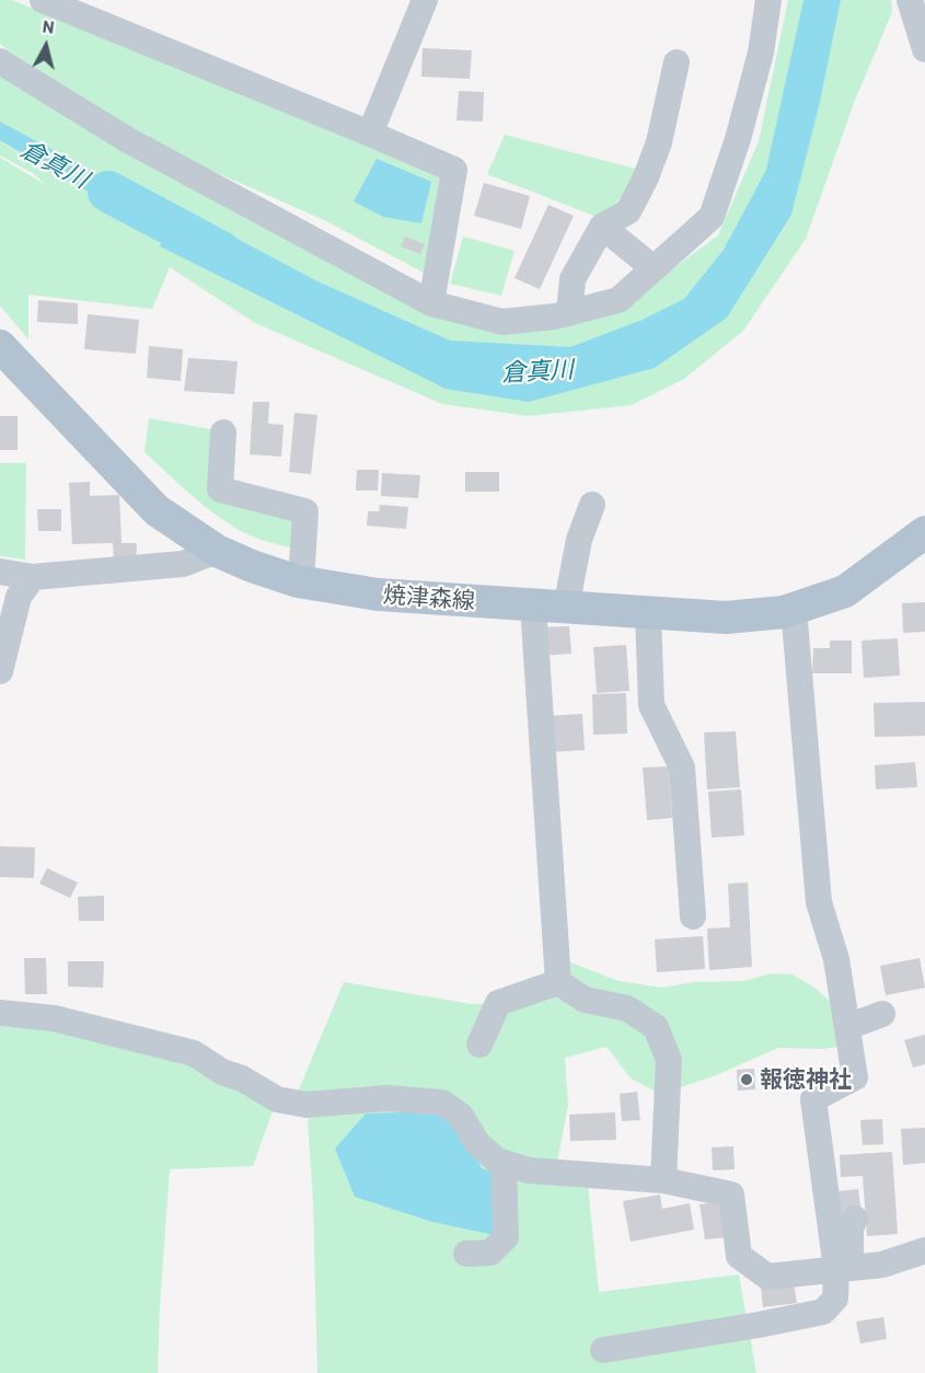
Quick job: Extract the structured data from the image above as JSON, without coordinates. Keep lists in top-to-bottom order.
{
  "streets": {
    "main road": ["焼津森線"]
  },
  "water": ["倉真川"],
  "places": ["報徳神社"],
  "north": "top"
}
